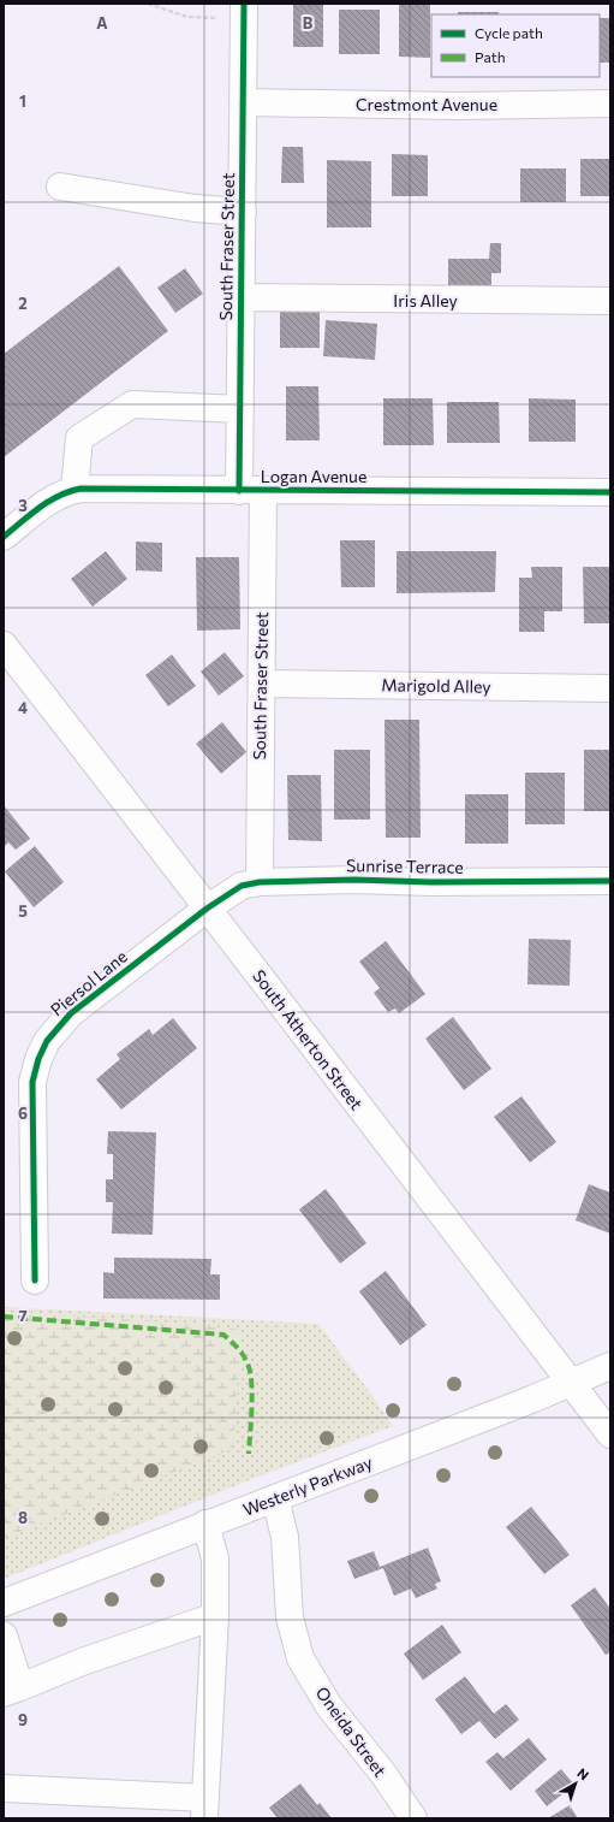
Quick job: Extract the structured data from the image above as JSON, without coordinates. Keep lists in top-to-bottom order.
{
  "streets": {
    "street": [
      "Crestmont Avenue",
      "South Fraser Street",
      "Iris Alley",
      "Logan Avenue",
      "Marigold Alley",
      "Sunrise Terrace",
      "Piersol Lane",
      "South Atherton Street",
      "Westerly Parkway",
      "Oneida Street"
    ]
  },
  "crossings": [
    ["Crestmont Avenue", "South Fraser Street"],
    ["South Fraser Street", "Iris Alley"],
    ["South Fraser Street", "Logan Avenue"],
    ["South Fraser Street", "Marigold Alley"],
    ["South Fraser Street", "Sunrise Terrace"],
    ["Sunrise Terrace", "Piersol Lane"],
    ["Sunrise Terrace", "South Atherton Street"],
    ["Piersol Lane", "South Atherton Street"],
    ["South Atherton Street", "Westerly Parkway"],
    ["Westerly Parkway", "Oneida Street"]
  ],
  "legend": ["Cycle path", "Path"],
  "north": "top right",
  "grid": {
    "columns": ["A", "B"],
    "rows": [
      "1",
      "2",
      "3",
      "4",
      "5",
      "6",
      "7",
      "8",
      "9"
    ]
  }
}
